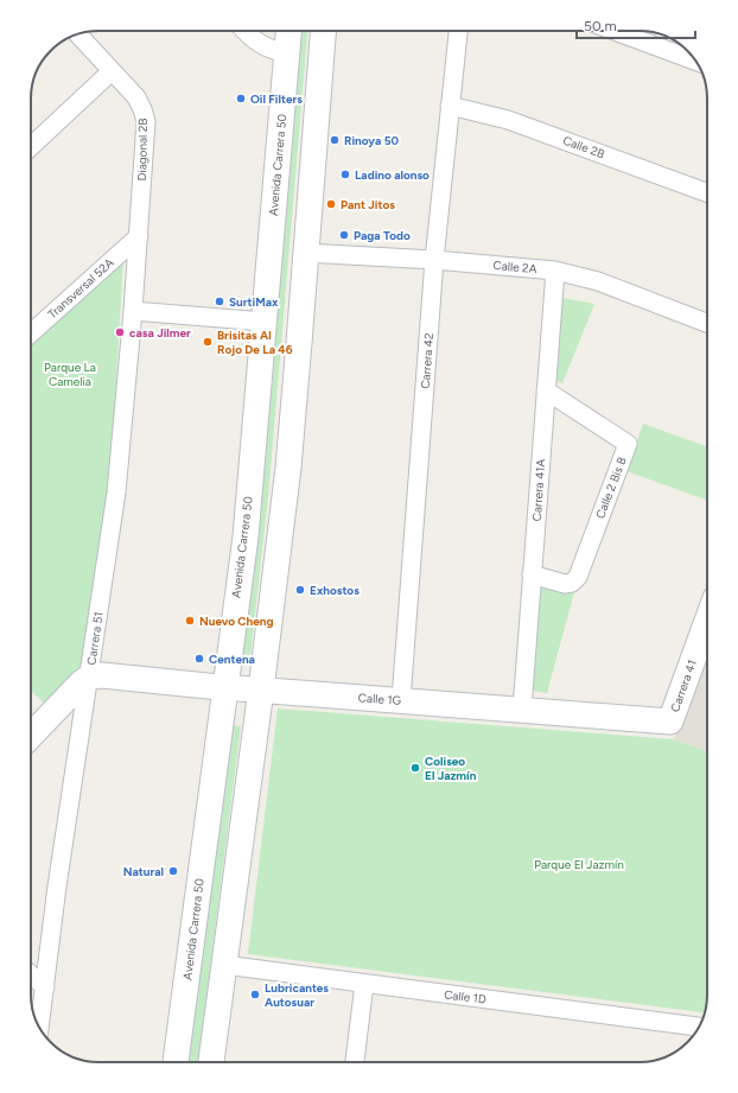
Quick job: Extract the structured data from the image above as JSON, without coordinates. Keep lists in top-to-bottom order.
{
  "streets": {
    "main road": ["Avenida Carrera 50", "Carrera 41", "Calle 1G"],
    "street": [
      "Calle 2B",
      "Diagonal 2B",
      "Calle 2A",
      "Transversal 52A",
      "Carrera 42",
      "Calle 2 Bis B",
      "Carrera 41A",
      "Carrera 51",
      "Calle 1D"
    ]
  },
  "crossings": [
    ["Calle 2B", "Carrera 42"],
    ["Diagonal 2B", "Transversal 52A"],
    ["Diagonal 2B", "Carrera 51"],
    ["Avenida Carrera 50", "Calle 1G"],
    ["Calle 2A", "Carrera 42"],
    ["Calle 2A", "Carrera 41A"],
    ["Transversal 52A", "Carrera 51"],
    ["Carrera 42", "Calle 1G"],
    ["Calle 2 Bis B", "Carrera 41A"],
    ["Carrera 41A", "Calle 1G"],
    ["Carrera 51", "Calle 1G"],
    ["Carrera 41", "Calle 1G"]
  ],
  "parks": ["Parque La Camelia", "Parque El Jazmín"],
  "places": [
    "Oil Filters",
    "Rinoya 50",
    "Ladino alonso",
    "Pant Jitos",
    "Paga Todo",
    "SurtiMax",
    "casa Jilmer",
    "Brisitas Al Rojo De La 46",
    "Exhostos",
    "Nuevo Cheng",
    "Centena",
    "Coliseo El Jazmín",
    "Natural",
    "Lubricantes Autosuar"
  ],
  "scale_bar": "50 m"
}
